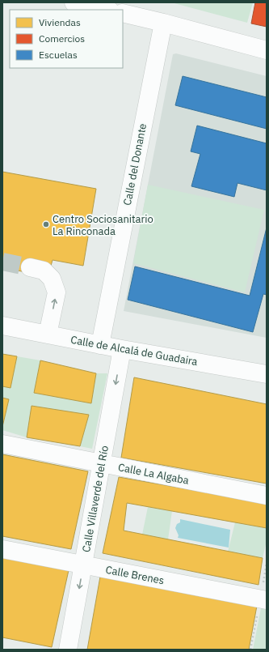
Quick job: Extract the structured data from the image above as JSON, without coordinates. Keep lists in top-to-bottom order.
{
  "streets": {
    "street": [
      "Calle del Donante",
      "Calle de Alcalá de Guadaira",
      "Calle La Algaba",
      "Calle Villaverde del Río",
      "Calle Brenes"
    ]
  },
  "crossings": [
    ["Calle del Donante", "Calle de Alcalá de Guadaira"],
    ["Calle de Alcalá de Guadaira", "Calle Villaverde del Río"],
    ["Calle La Algaba", "Calle Villaverde del Río"],
    ["Calle Villaverde del Río", "Calle Brenes"]
  ],
  "one_way": ["Calle Villaverde del Río"],
  "places": ["Centro Sociosanitario La Rinconada"],
  "legend": ["Viviendas", "Comercios", "Escuelas"]
}
